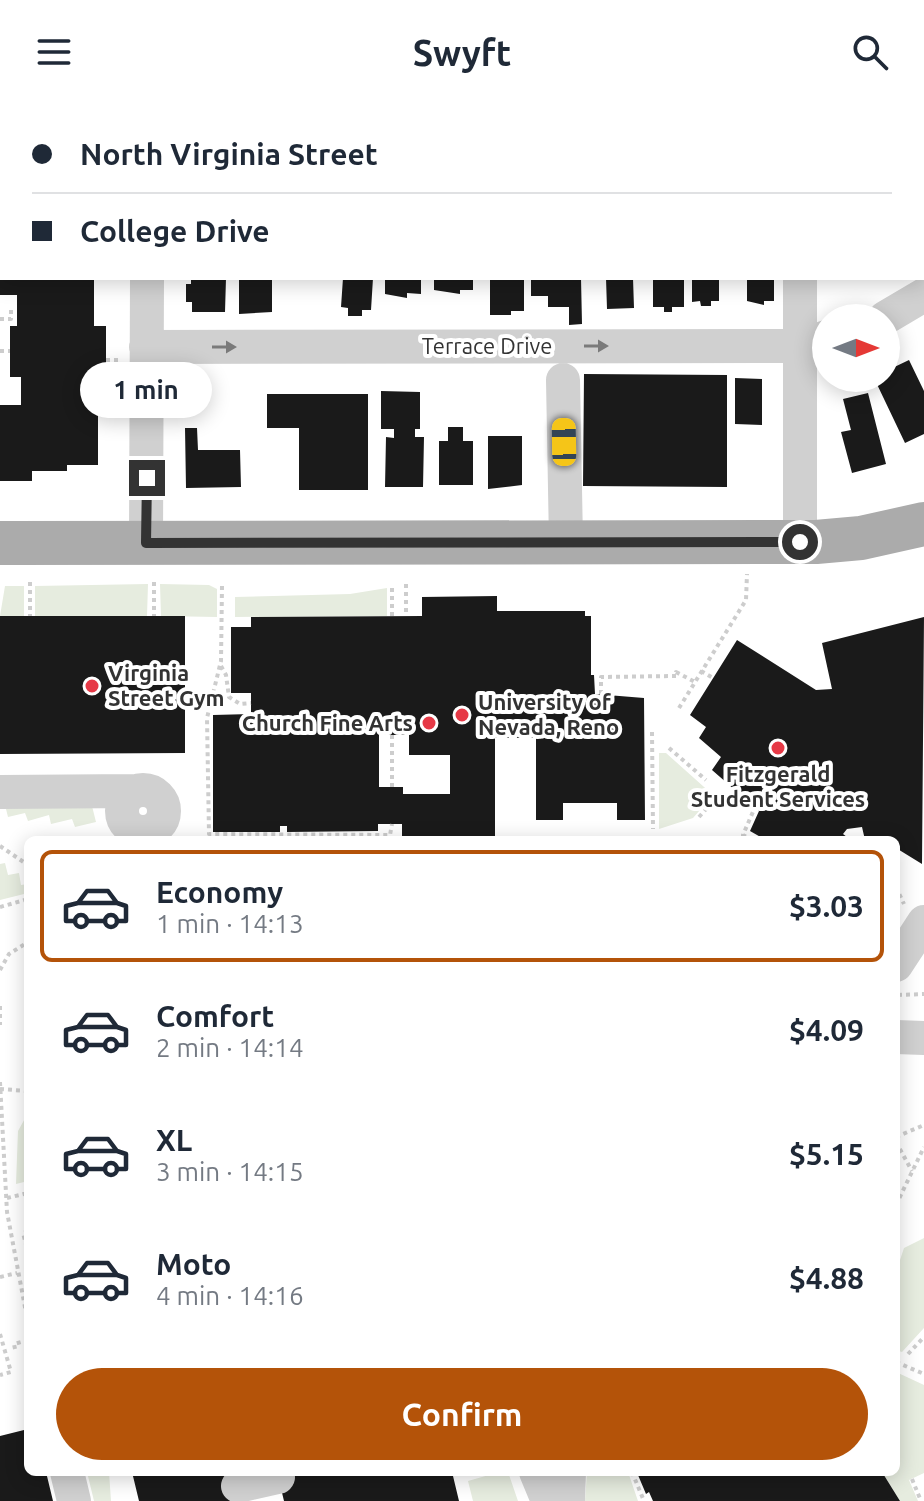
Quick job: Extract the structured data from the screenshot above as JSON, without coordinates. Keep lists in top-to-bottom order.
{
  "streets": {
    "street": ["Terrace Drive"]
  },
  "one_way": ["Terrace Drive"],
  "places": [
    "Virginia Street Gym",
    "University of Nevada, Reno",
    "Church Fine Arts",
    "Fitzgerald Student Services"
  ],
  "north": "right",
  "page": {
    "header": "Swyft",
    "banner": ["North Virginia Street", "College Drive"],
    "bubble": "1 min",
    "list": [
      {
        "name": "Economy",
        "note": "1 min · 14:13",
        "value": "$3.03"
      },
      {
        "name": "Comfort",
        "note": "2 min · 14:14",
        "value": "$4.09"
      },
      {
        "name": "XL",
        "note": "3 min · 14:15",
        "value": "$5.15"
      },
      {
        "name": "Moto",
        "note": "4 min · 14:16",
        "value": "$4.88"
      }
    ],
    "buttons": "Confirm"
  }
}
